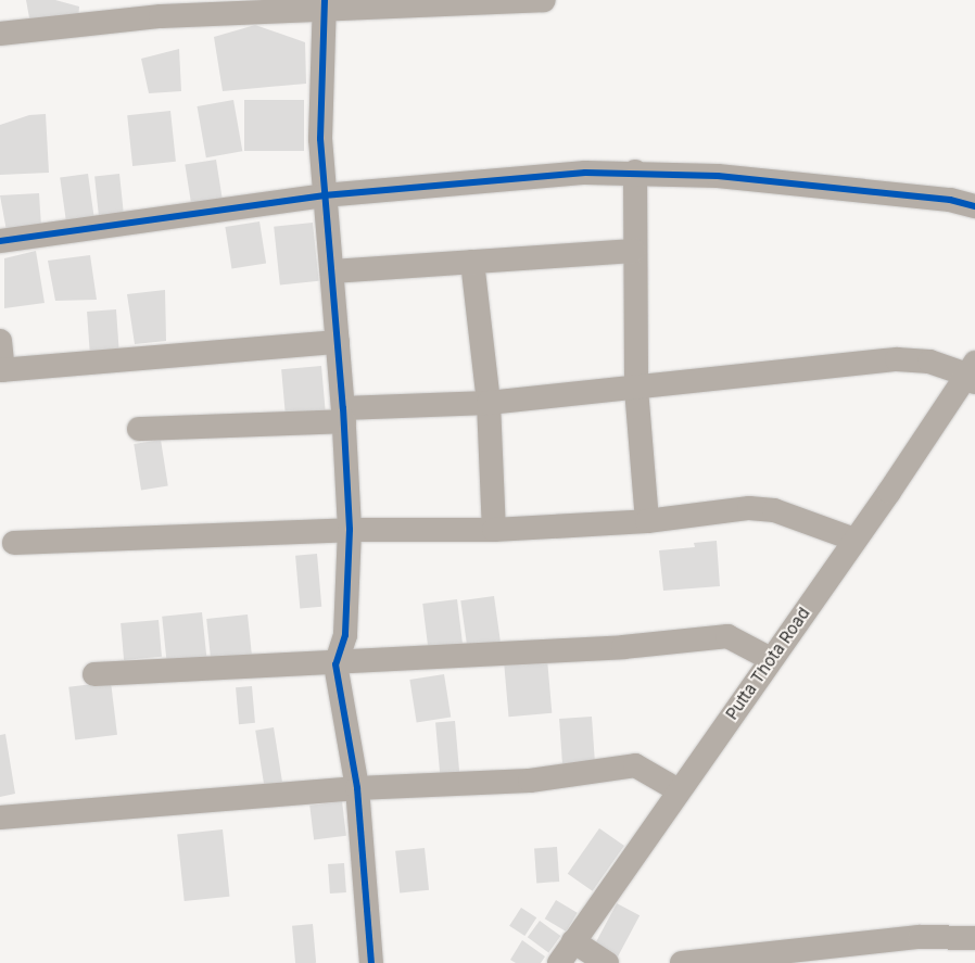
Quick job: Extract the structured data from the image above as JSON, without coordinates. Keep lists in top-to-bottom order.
{
  "streets": {
    "street": ["Putta Thota Road"]
  }
}
